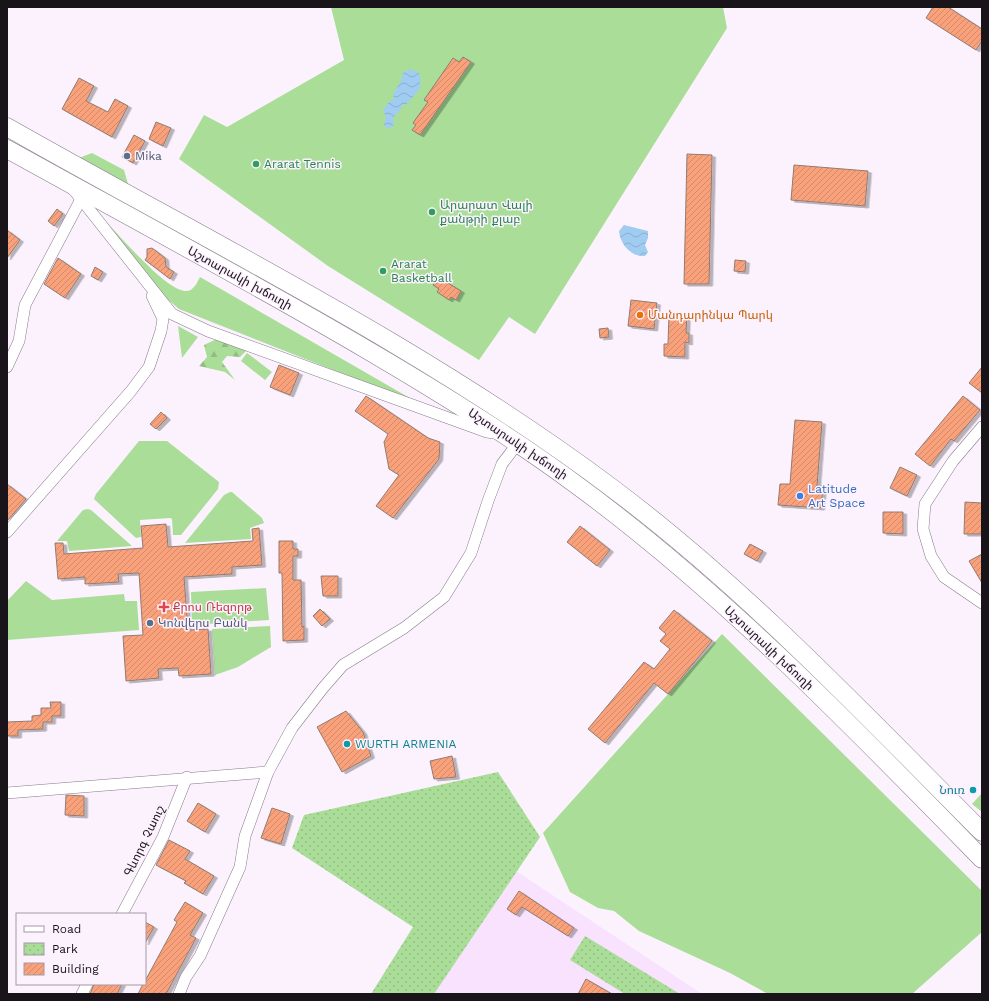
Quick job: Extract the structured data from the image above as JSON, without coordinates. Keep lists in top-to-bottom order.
{
  "streets": {
    "highway": ["Աշտարակի խճուղի"],
    "street": ["Գևորգ Չաուշ"]
  },
  "places": {
    "other": [
      "Mika",
      "Ararat Tennis",
      "Արարատ Վալի քանթրի քլաբ",
      "Ararat Basketball",
      "Մանդարինկա Պարկ",
      "Latitude Art Space",
      "Կոնվերս Բանկ",
      "WURTH ARMENIA",
      "Նուռ"
    ],
    "health": ["Քրոս Ռեզորթ"]
  },
  "legend": ["Road", "Park", "Building"]
}
